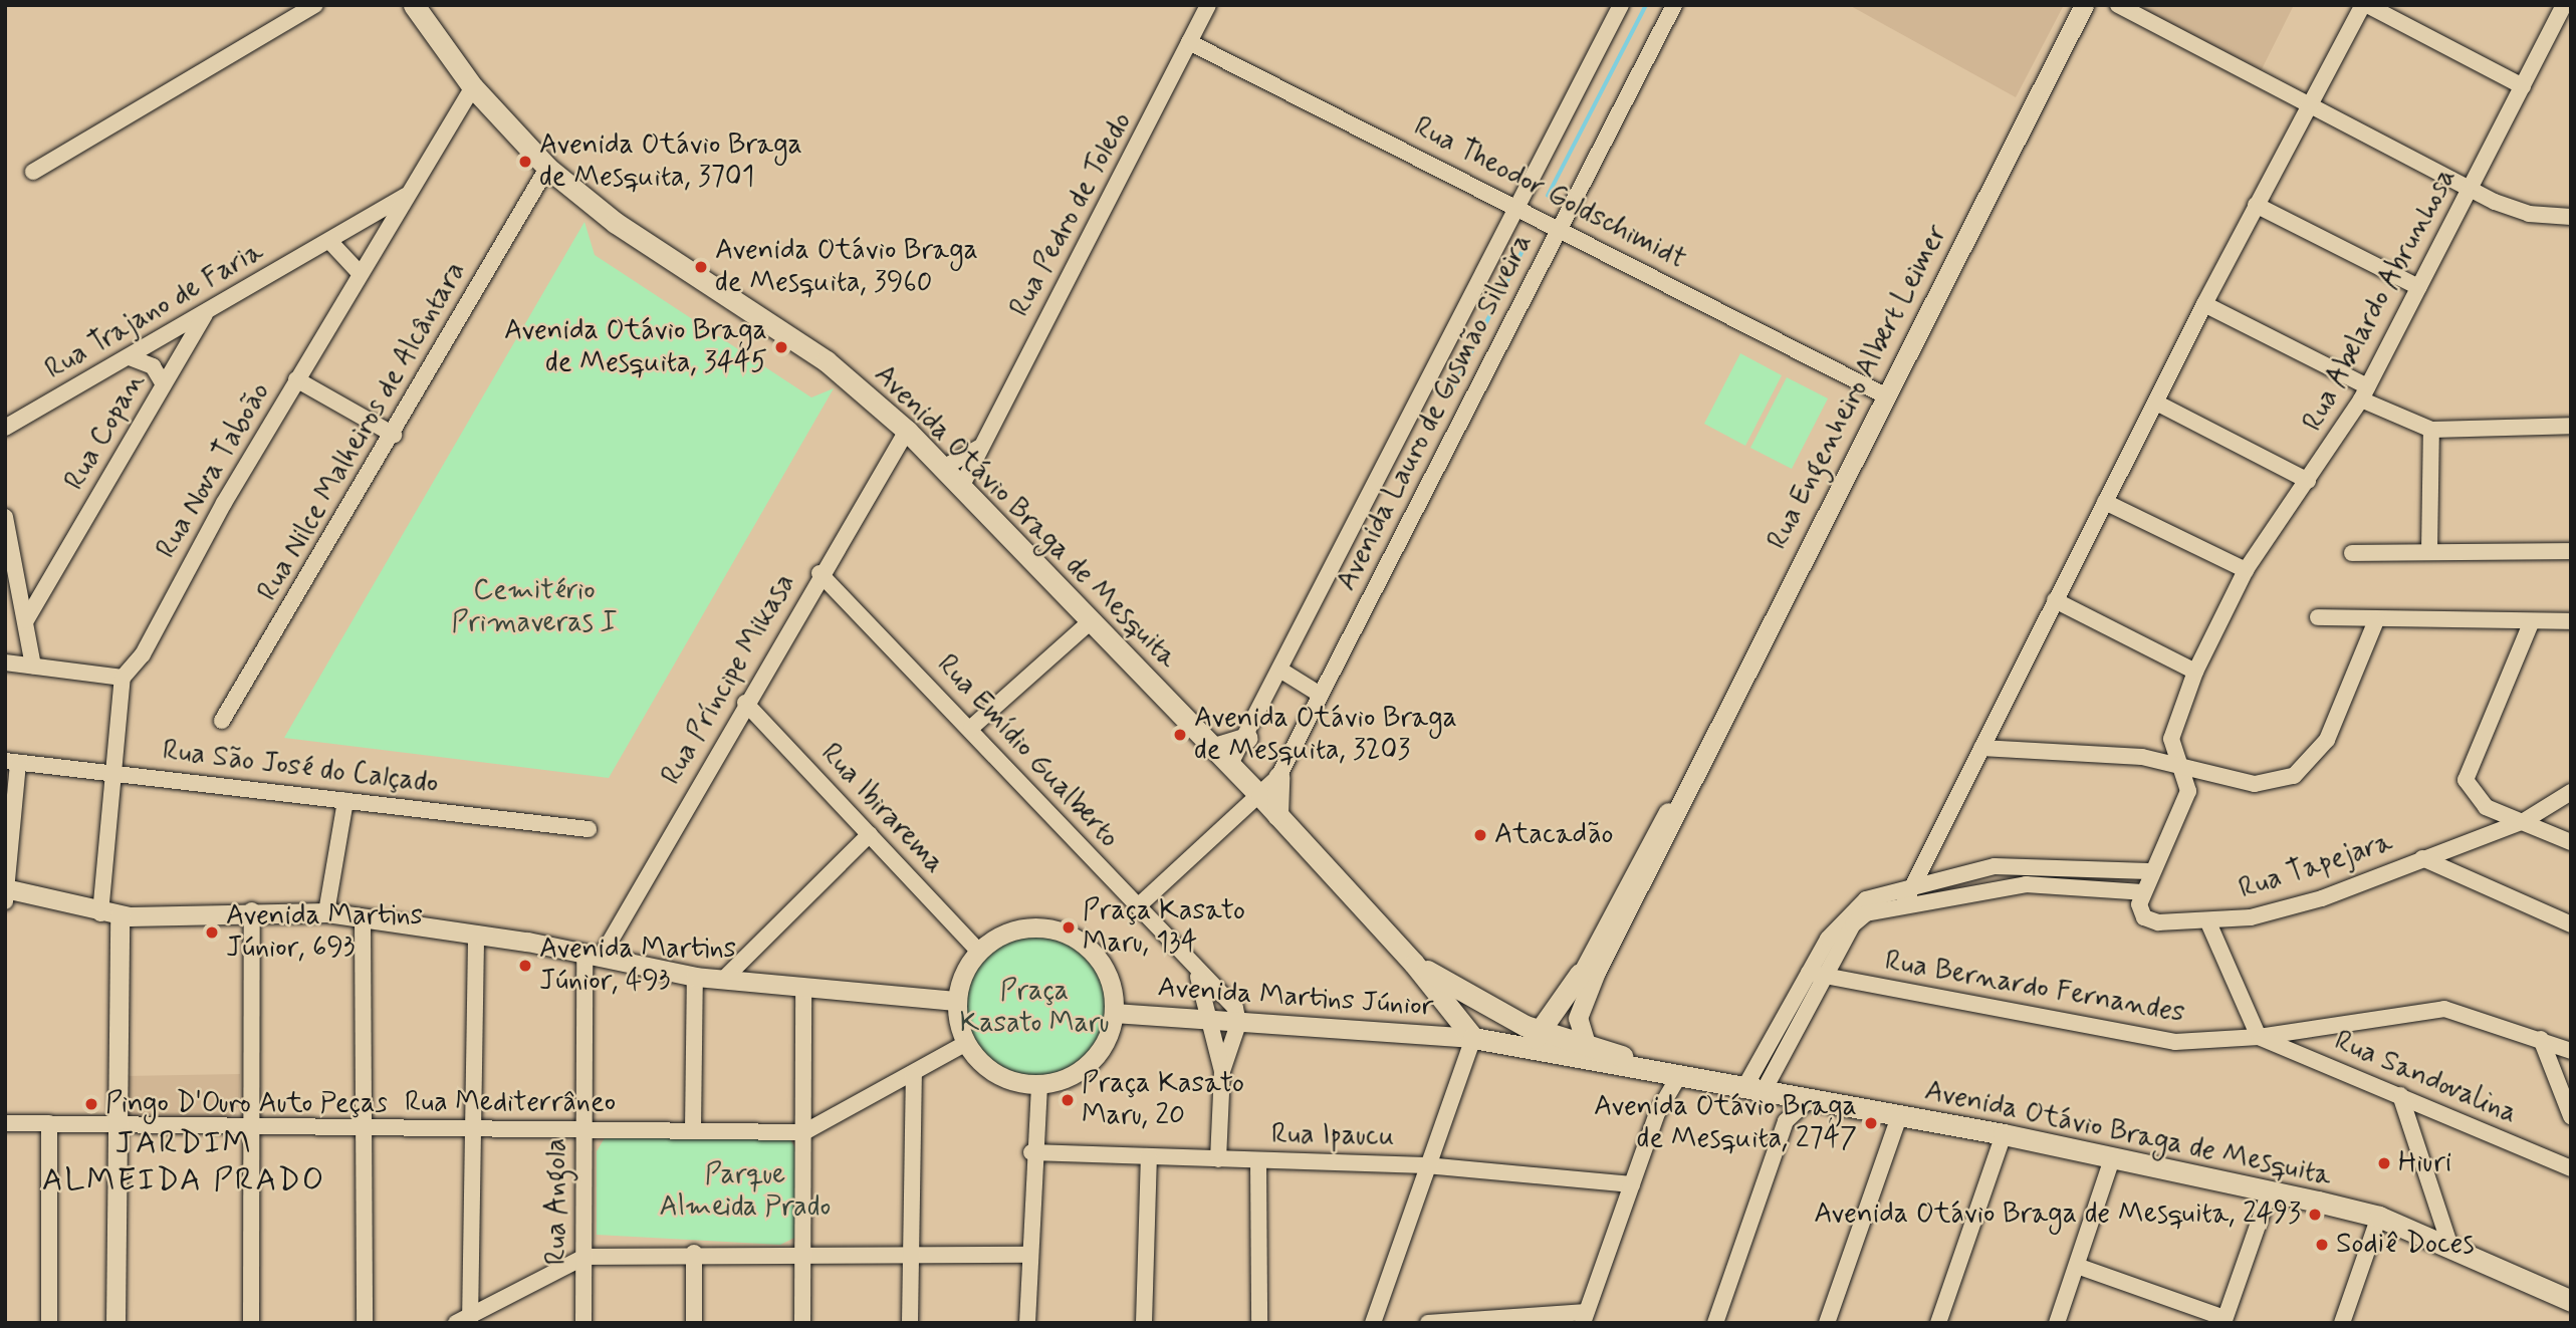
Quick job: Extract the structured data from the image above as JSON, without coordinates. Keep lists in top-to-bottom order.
{
  "streets": {
    "main road": ["Avenida Otávio Braga de Mesquita"],
    "street": [
      "Rua Theodor Goldschimidt",
      "Rua Pedro de Toledo",
      "Rua Abelardo Abrunhosa",
      "Rua Trajano de Faria",
      "Rua Engenheiro Albert Leimer",
      "Avenida Lauro de Gusmão Silveira",
      "Rua Copan",
      "Rua Nilce Malheiros de Alcântara",
      "Rua Nova Taboão",
      "Rua Príncipe Mikasa",
      "Rua Emídio Gualberto",
      "Rua São José do Calçado",
      "Rua Ibirarema",
      "Rua Tapejara",
      "Rua Bernardo Fernandes",
      "Avenida Martins Júnior",
      "Rua Sandovalina",
      "Rua Mediterrâneo",
      "Rua Ipaucu",
      "Rua Angola"
    ]
  },
  "crossings": [
    ["Rua Theodor Goldschimidt", "Rua Pedro de Toledo"],
    ["Rua Theodor Goldschimidt", "Rua Engenheiro Albert Leimer"],
    ["Rua Theodor Goldschimidt", "Avenida Lauro de Gusmão Silveira"],
    ["Rua Pedro de Toledo", "Avenida Otávio Braga de Mesquita"],
    ["Rua Abelardo Abrunhosa", "Rua Tapejara"],
    ["Rua Trajano de Faria", "Rua Copan"],
    ["Rua Trajano de Faria", "Rua Nova Taboão"],
    ["Rua Engenheiro Albert Leimer", "Avenida Otávio Braga de Mesquita"],
    ["Avenida Lauro de Gusmão Silveira", "Avenida Otávio Braga de Mesquita"],
    ["Avenida Lauro de Gusmão Silveira", "Rua Emídio Gualberto"],
    ["Rua Nilce Malheiros de Alcântara", "Avenida Otávio Braga de Mesquita"],
    ["Rua Nova Taboão", "Avenida Otávio Braga de Mesquita"],
    ["Avenida Otávio Braga de Mesquita", "Rua Príncipe Mikasa"],
    ["Avenida Otávio Braga de Mesquita", "Avenida Martins Júnior"],
    ["Rua Príncipe Mikasa", "Rua Emídio Gualberto"],
    ["Rua Príncipe Mikasa", "Rua Ibirarema"],
    ["Rua Príncipe Mikasa", "Rua Angola"],
    ["Rua Emídio Gualberto", "Avenida Martins Júnior"],
    ["Rua Emídio Gualberto", "Rua Ipaucu"],
    ["Rua Ibirarema", "Avenida Martins Júnior"],
    ["Rua Bernardo Fernandes", "Rua Sandovalina"],
    ["Rua Mediterrâneo", "Rua Angola"]
  ],
  "districts": ["JARDIM ALMEIDA PRADO"],
  "parks": ["Cemitério Primaveras I", "Praça Kasato Maru", "Parque Almeida Prado"],
  "places": [
    "Avenida Otávio Braga de Mesquita, 3701",
    "Avenida Otávio Braga de Mesquita, 3960",
    "Avenida Otávio Braga de Mesquita, 3445",
    "Avenida Otávio Braga de Mesquita, 3203",
    "Atacadão",
    "Praça Kasato Maru, 134",
    "Avenida Martins Júnior, 693",
    "Avenida Martins Júnior, 493",
    "Praça Kasato Maru, 20",
    "Pingo D'Ouro Auto Peças",
    "Avenida Otávio Braga de Mesquita, 2747",
    "Hiuri",
    "Avenida Otávio Braga de Mesquita, 2493",
    "Sodiê Doces"
  ]
}
